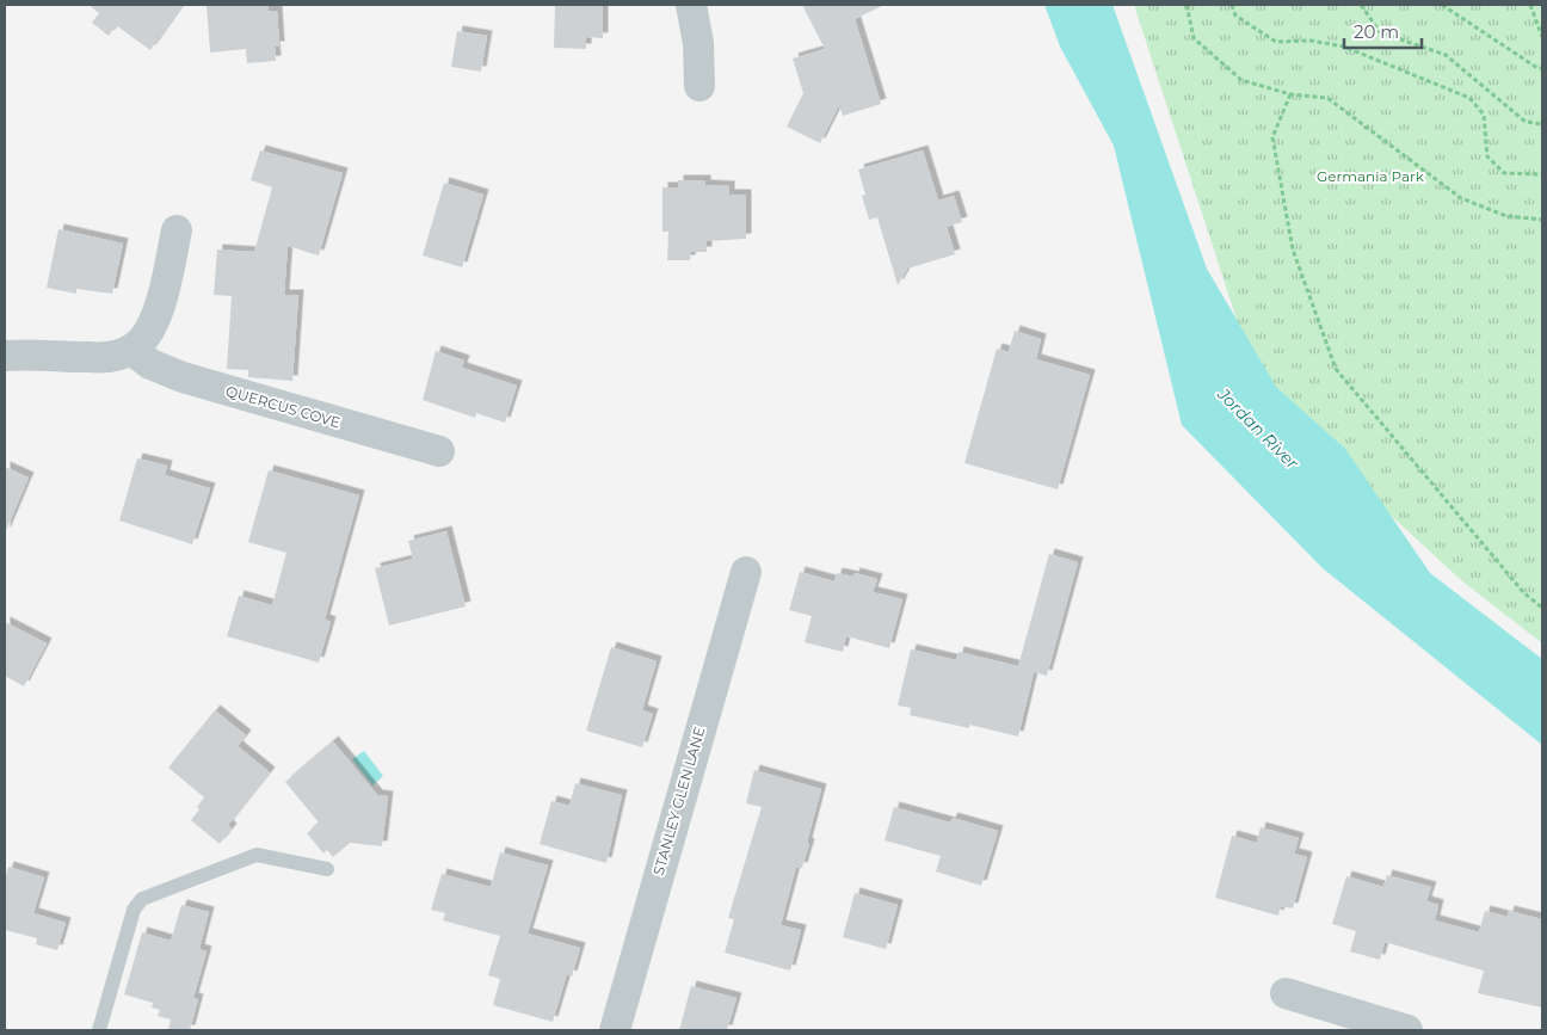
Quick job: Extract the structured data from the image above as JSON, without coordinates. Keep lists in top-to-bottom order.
{
  "streets": {
    "street": ["QUERCUS COVE", "STANLEY GLEN LANE"]
  },
  "water": ["Jordan River"],
  "parks": ["Germania Park"],
  "scale_bar": "20 m"
}
